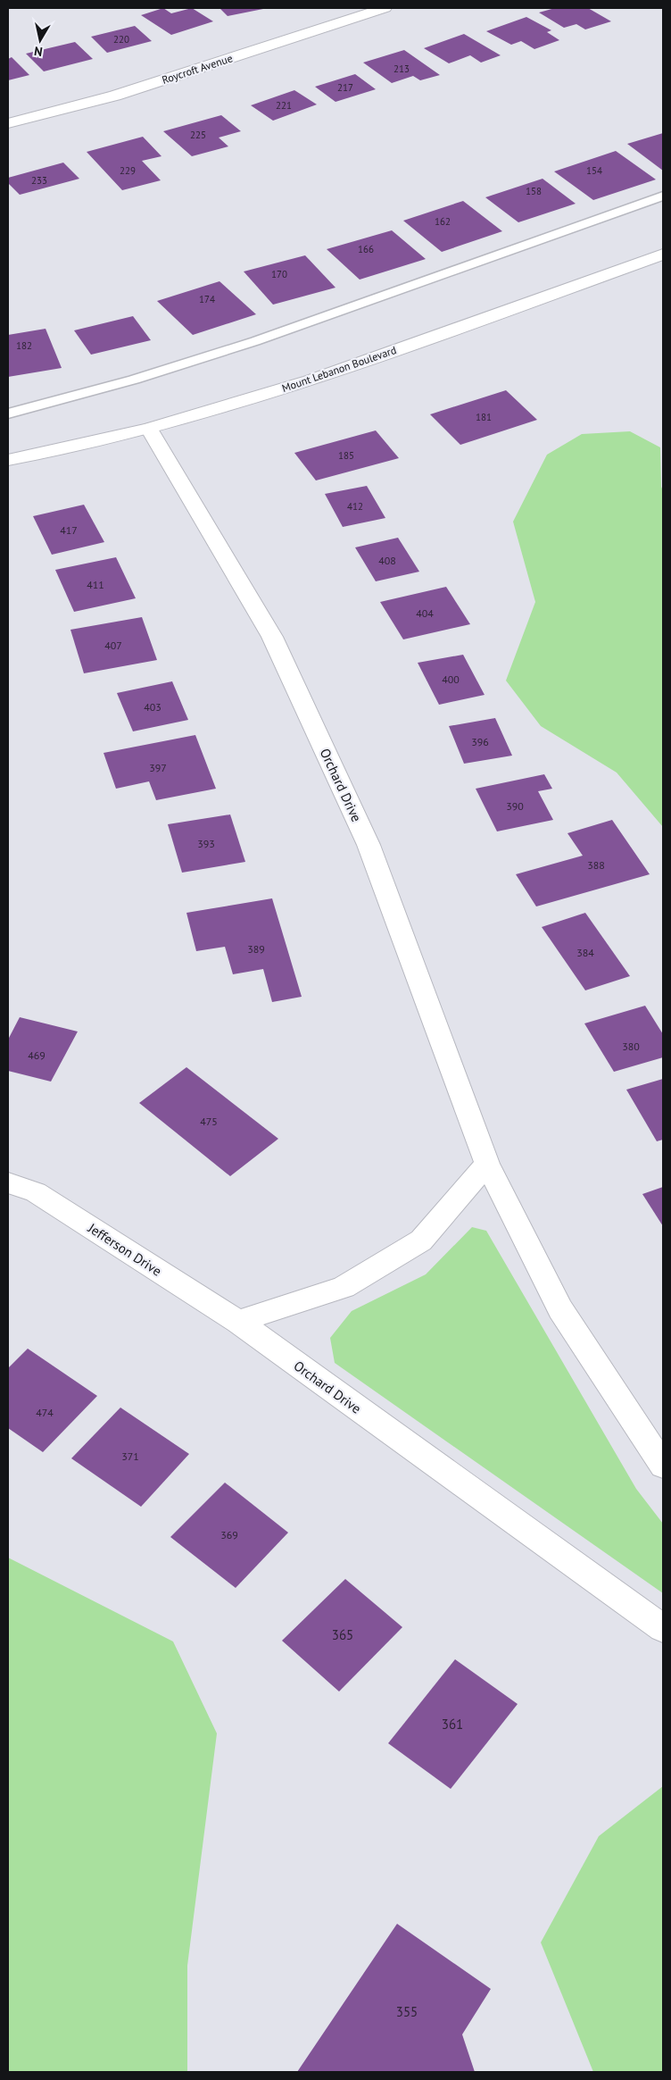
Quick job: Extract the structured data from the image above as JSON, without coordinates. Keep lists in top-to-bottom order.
{
  "streets": {
    "street": [
      "Roycroft Avenue",
      "Mount Lebanon Boulevard",
      "Orchard Drive",
      "Jefferson Drive"
    ]
  },
  "crossings": [
    ["Mount Lebanon Boulevard", "Orchard Drive"],
    ["Orchard Drive", "Jefferson Drive"]
  ],
  "house_numbers": [
    "220",
    "213",
    "217",
    "221",
    "225",
    "229",
    "154",
    "233",
    "158",
    "162",
    "166",
    "170",
    "174",
    "182",
    "181",
    "185",
    "412",
    "417",
    "408",
    "411",
    "404",
    "407",
    "400",
    "403",
    "396",
    "397",
    "390",
    "393",
    "388",
    "389",
    "384",
    "380",
    "469",
    "475",
    "474",
    "371",
    "369",
    "365",
    "361",
    "355"
  ],
  "north": "bottom"
}
